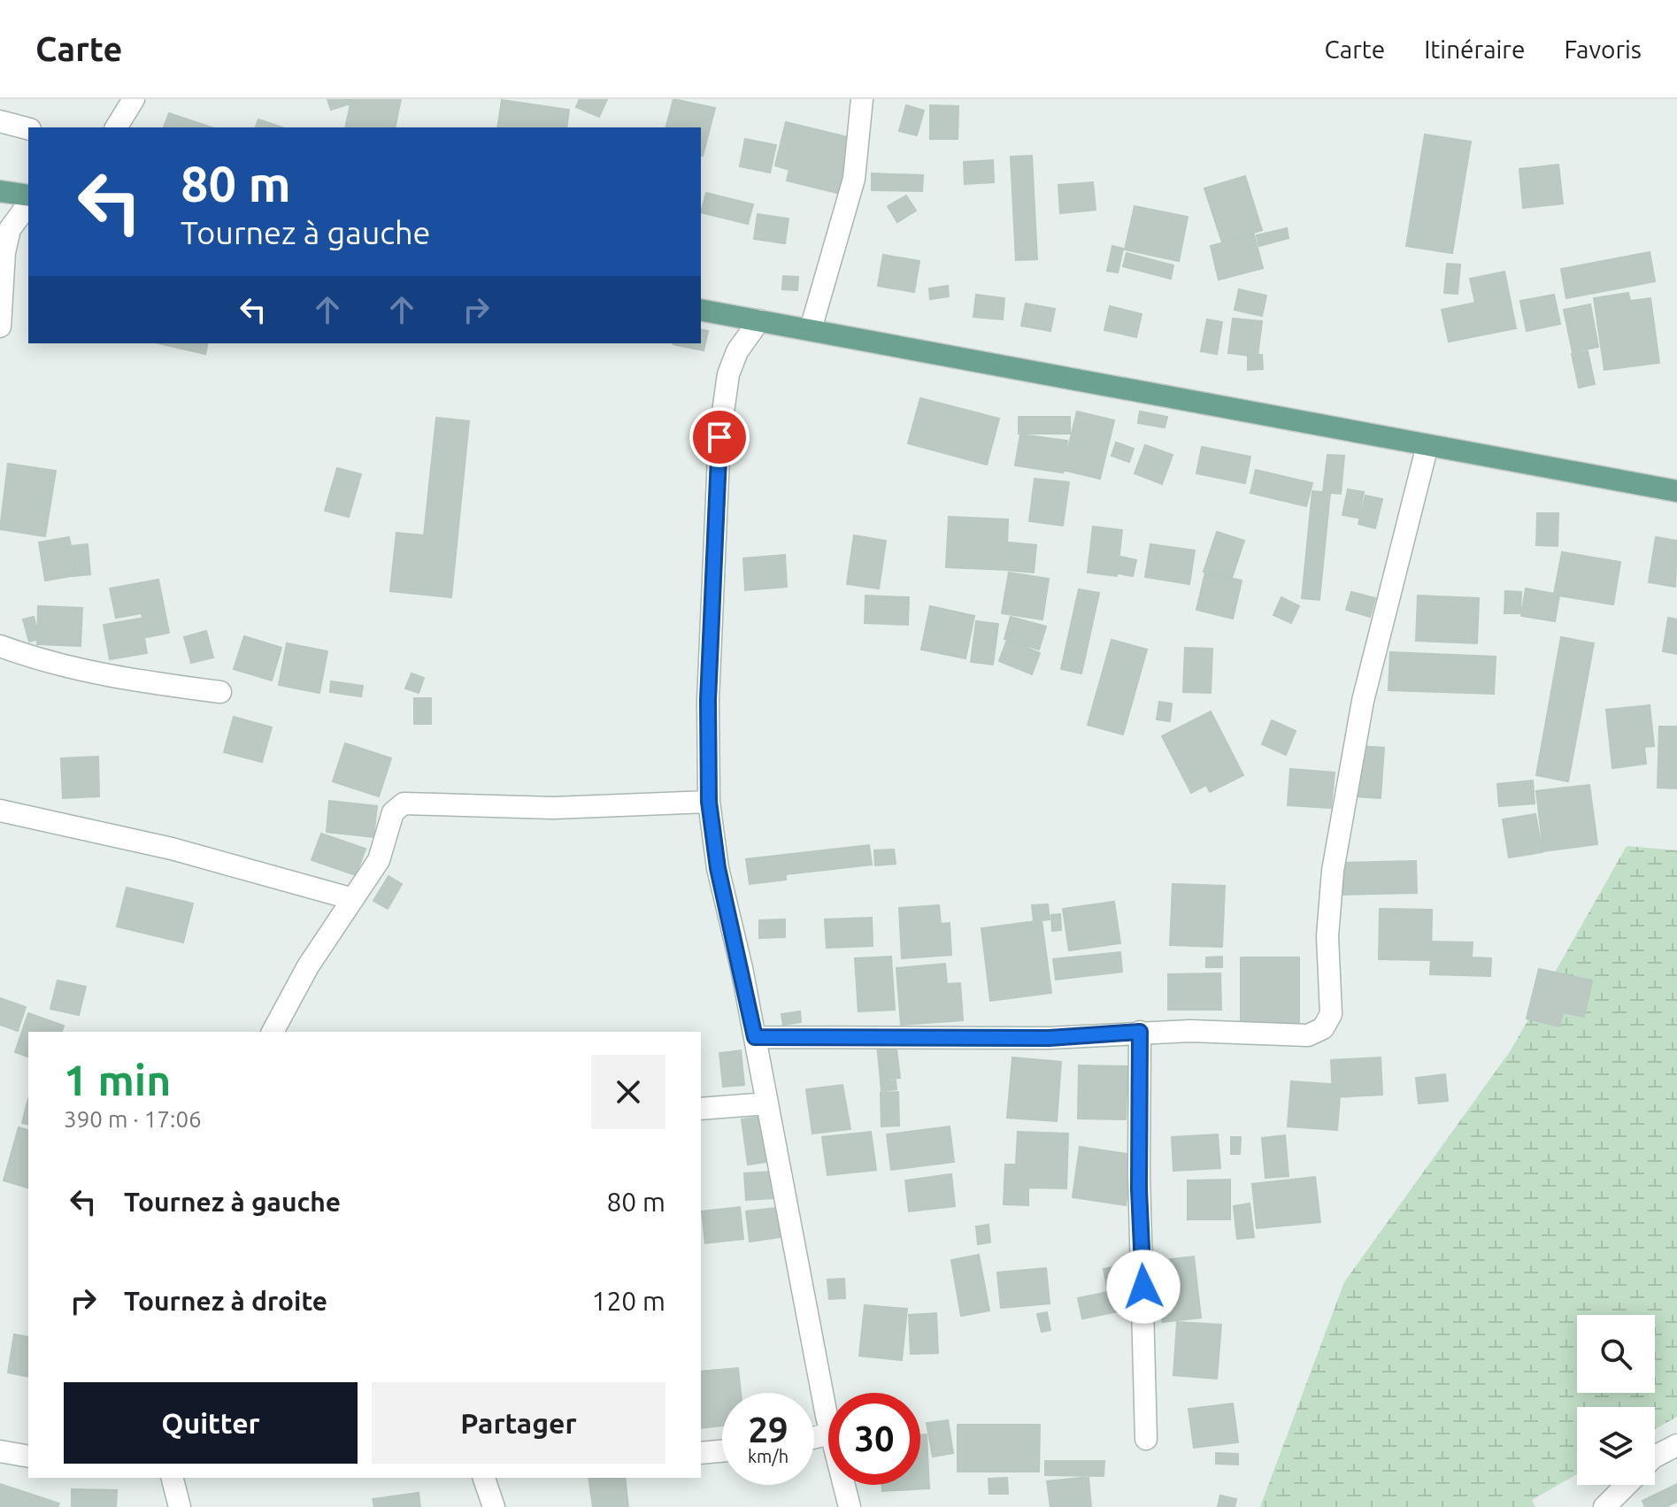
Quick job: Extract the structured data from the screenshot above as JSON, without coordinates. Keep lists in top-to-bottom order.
{
  "page": {
    "header": "Carte",
    "nav": ["Carte", "Itinéraire", "Favoris"],
    "turn": ["80 m", "Tournez à gauche"],
    "heading": ["1 min", "390 m · 17:06"],
    "list": [
      {
        "name": "Tournez à gauche",
        "value": "80 m"
      },
      {
        "name": "Tournez à droite",
        "value": "120 m"
      }
    ],
    "buttons": ["Quitter", "Partager"],
    "speed": "29 km/h",
    "limit": "30"
  }
}
